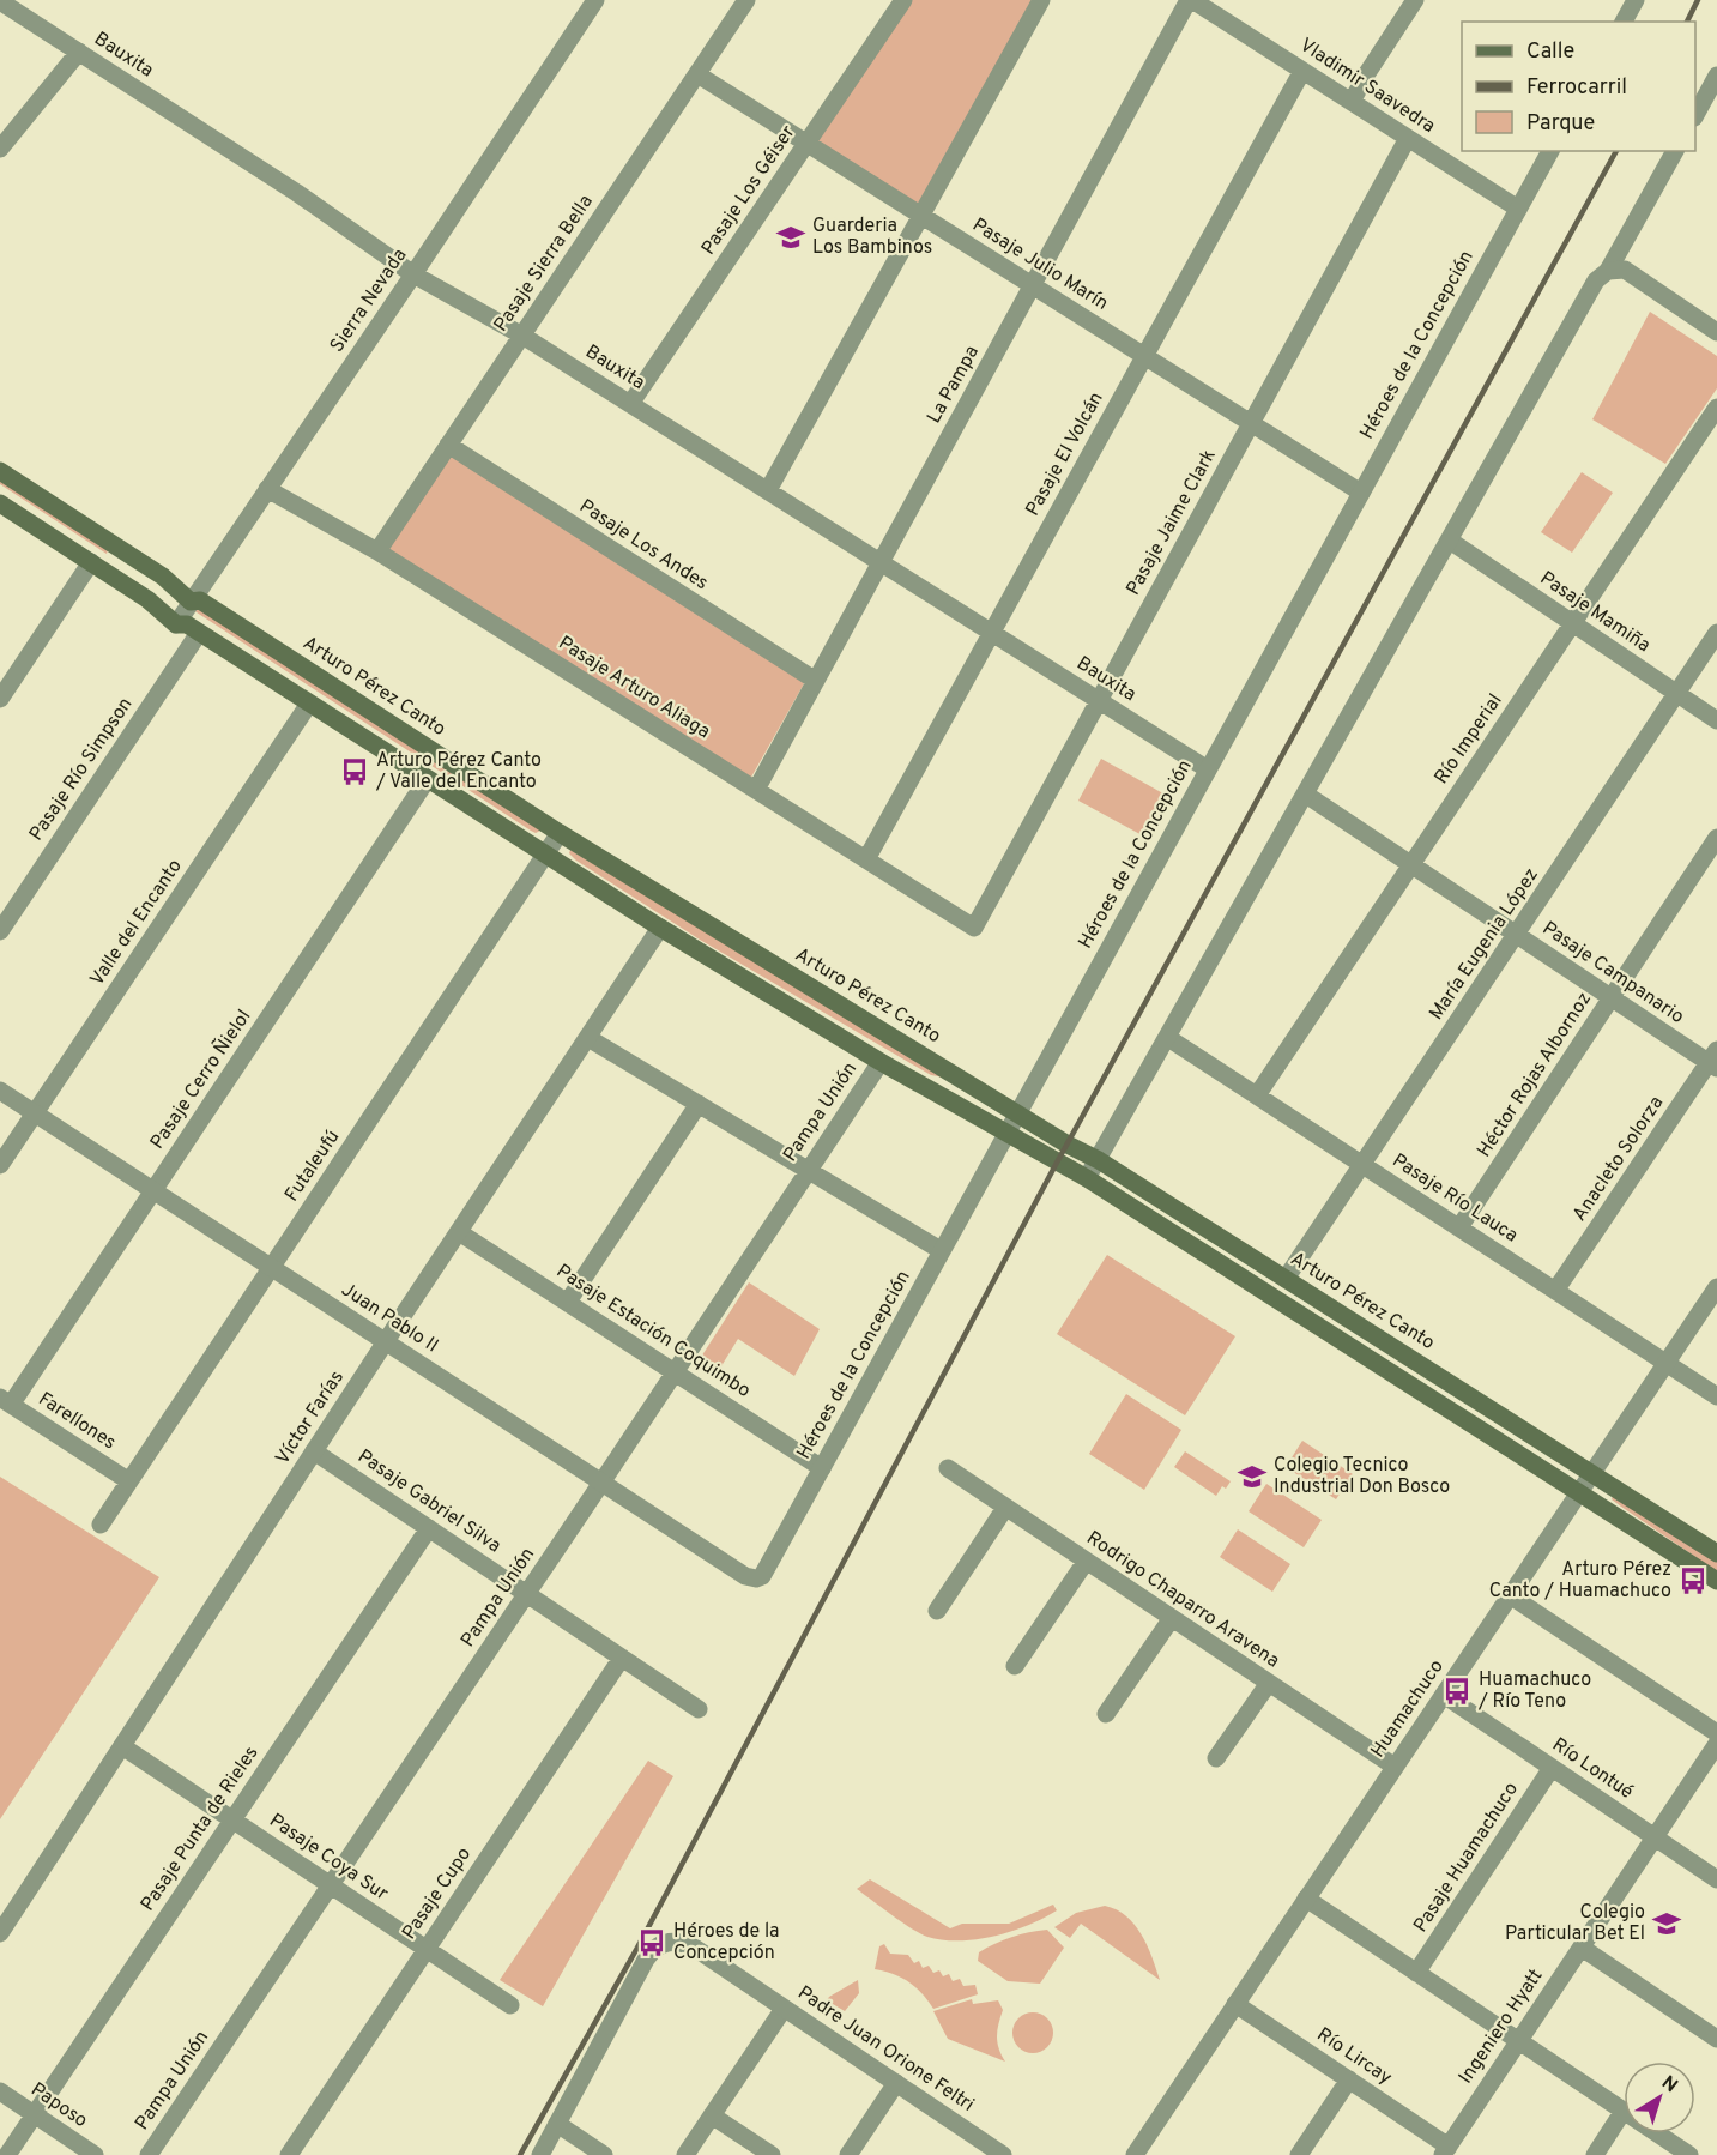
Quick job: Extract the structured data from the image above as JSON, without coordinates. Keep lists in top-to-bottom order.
{
  "streets": {
    "main road": ["Arturo Pérez Canto"],
    "street": [
      "Bauxita",
      "Vladimir Saavedra",
      "Pasaje Los Géiser",
      "Pasaje Sierra Bella",
      "Pasaje Julio Marín",
      "Sierra Nevada",
      "Héroes de la Concepción",
      "La Pampa",
      "Pasaje El Volcán",
      "Pasaje Jaime Clark",
      "Pasaje Los Andes",
      "Pasaje Mamiña",
      "Pasaje Arturo Aliaga",
      "Río Imperial",
      "Pasaje Río Simpson",
      "Valle del Encanto",
      "María Eugenia López",
      "Pasaje Campanario",
      "Héctor Rojas Albornoz",
      "Pasaje Cerro Ñielol",
      "Pampa Unión",
      "Anacleto Solorza",
      "Futaleufú",
      "Pasaje Río Lauca",
      "Juan Pablo II",
      "Pasaje Estación Coquimbo",
      "Víctor Farías",
      "Farellones",
      "Pasaje Gabriel Silva",
      "Rodrigo Chaparro Aravena",
      "Huamachuco",
      "Río Lontué",
      "Pasaje Punta de Rieles",
      "Pasaje Coya Sur",
      "Pasaje Huamachuco",
      "Pasaje Cupo",
      "Ingeniero Hyatt",
      "Padre Juan Orione Feltri",
      "Río Lircay",
      "Paposo"
    ]
  },
  "crossings": [
    ["Bauxita", "Pasaje Los Géiser"],
    ["Bauxita", "Pasaje Sierra Bella"],
    ["Bauxita", "Sierra Nevada"],
    ["Bauxita", "Héroes de la Concepción"],
    ["Bauxita", "La Pampa"],
    ["Bauxita", "Pasaje El Volcán"],
    ["Bauxita", "Pasaje Jaime Clark"],
    ["Vladimir Saavedra", "Héroes de la Concepción"],
    ["Vladimir Saavedra", "La Pampa"],
    ["Vladimir Saavedra", "Pasaje El Volcán"],
    ["Vladimir Saavedra", "Pasaje Jaime Clark"],
    ["Pasaje Los Géiser", "Pasaje Julio Marín"],
    ["Pasaje Sierra Bella", "Pasaje Julio Marín"],
    ["Pasaje Sierra Bella", "Pasaje Los Andes"],
    ["Pasaje Sierra Bella", "Pasaje Arturo Aliaga"],
    ["Pasaje Julio Marín", "Héroes de la Concepción"],
    ["Pasaje Julio Marín", "La Pampa"],
    ["Pasaje Julio Marín", "Pasaje El Volcán"],
    ["Pasaje Julio Marín", "Pasaje Jaime Clark"],
    ["Sierra Nevada", "Arturo Pérez Canto"],
    ["Sierra Nevada", "Pasaje Arturo Aliaga"],
    ["Héroes de la Concepción", "Arturo Pérez Canto"],
    ["Héroes de la Concepción", "Juan Pablo II"],
    ["Héroes de la Concepción", "Pasaje Estación Coquimbo"],
    ["La Pampa", "Pasaje Los Andes"],
    ["La Pampa", "Pasaje Arturo Aliaga"],
    ["Pasaje El Volcán", "Pasaje Arturo Aliaga"],
    ["Pasaje Jaime Clark", "Pasaje Arturo Aliaga"],
    ["Pasaje Mamiña", "Río Imperial"],
    ["Pasaje Mamiña", "María Eugenia López"],
    ["Arturo Pérez Canto", "María Eugenia López"],
    ["Arturo Pérez Canto", "Futaleufú"],
    ["Arturo Pérez Canto", "Huamachuco"],
    ["Río Imperial", "Pasaje Campanario"],
    ["Río Imperial", "Pasaje Río Lauca"],
    ["Valle del Encanto", "Juan Pablo II"],
    ["María Eugenia López", "Pasaje Campanario"],
    ["María Eugenia López", "Pasaje Río Lauca"],
    ["Pasaje Campanario", "Héctor Rojas Albornoz"],
    ["Pasaje Campanario", "Anacleto Solorza"],
    ["Héctor Rojas Albornoz", "Pasaje Río Lauca"],
    ["Pasaje Cerro Ñielol", "Juan Pablo II"],
    ["Pasaje Cerro Ñielol", "Farellones"],
    ["Pampa Unión", "Juan Pablo II"],
    ["Pampa Unión", "Pasaje Estación Coquimbo"],
    ["Pampa Unión", "Pasaje Gabriel Silva"],
    ["Pampa Unión", "Pasaje Coya Sur"],
    ["Anacleto Solorza", "Pasaje Río Lauca"],
    ["Futaleufú", "Juan Pablo II"],
    ["Futaleufú", "Farellones"],
    ["Pasaje Río Lauca", "Huamachuco"],
    ["Juan Pablo II", "Víctor Farías"],
    ["Pasaje Estación Coquimbo", "Víctor Farías"],
    ["Víctor Farías", "Pasaje Gabriel Silva"],
    ["Víctor Farías", "Pasaje Coya Sur"],
    ["Pasaje Gabriel Silva", "Pasaje Punta de Rieles"],
    ["Pasaje Gabriel Silva", "Pasaje Cupo"],
    ["Rodrigo Chaparro Aravena", "Huamachuco"],
    ["Huamachuco", "Río Lontué"],
    ["Huamachuco", "Río Lircay"],
    ["Río Lontué", "Pasaje Huamachuco"],
    ["Río Lontué", "Ingeniero Hyatt"],
    ["Pasaje Punta de Rieles", "Pasaje Coya Sur"],
    ["Pasaje Punta de Rieles", "Paposo"],
    ["Pasaje Coya Sur", "Pasaje Cupo"],
    ["Ingeniero Hyatt", "Río Lircay"]
  ],
  "places": {
    "school or university": ["Guarderia Los Bambinos", "Colegio Tecnico Industrial Don Bosco", "Colegio Particular Bet El"],
    "bus stop": [
      "Arturo Pérez Canto / Valle del Encanto",
      "Arturo Pérez Canto / Huamachuco",
      "Huamachuco / Río Teno",
      "Héroes de la Concepción"
    ]
  },
  "legend": ["Calle", "Ferrocarril", "Parque"],
  "north": "top right"
}
